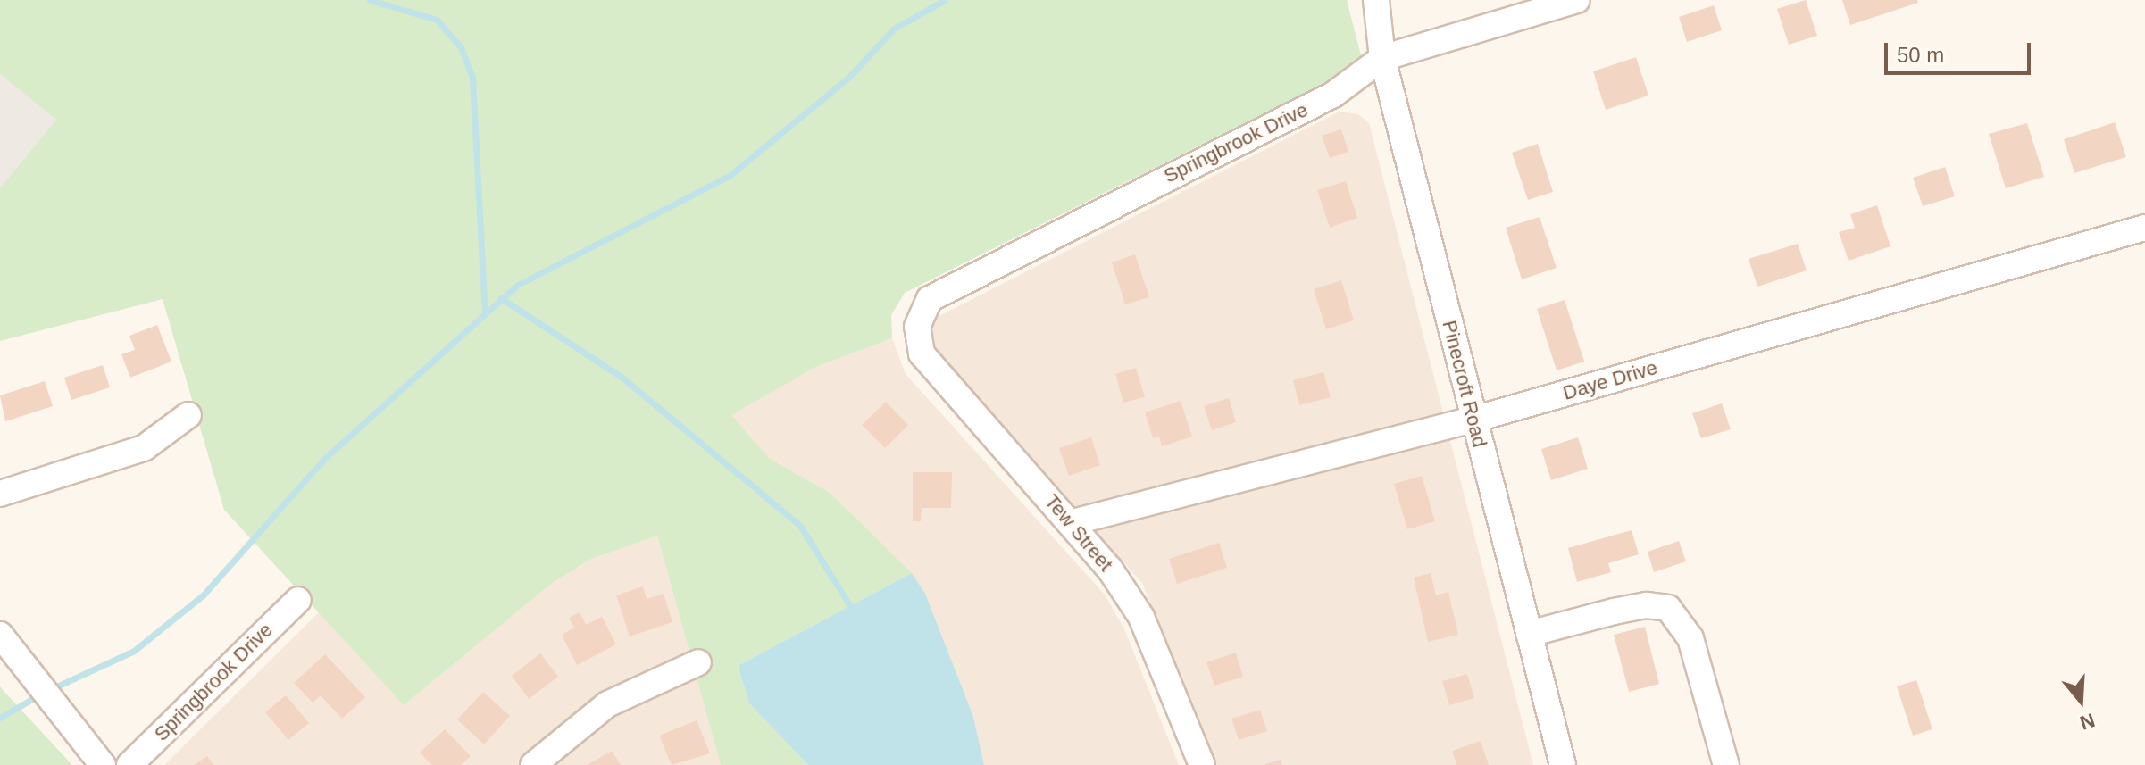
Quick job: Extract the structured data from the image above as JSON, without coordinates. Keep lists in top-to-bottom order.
{
  "streets": {
    "street": [
      "Springbrook Drive",
      "Daye Drive",
      "Pinecroft Road",
      "Tew Street"
    ]
  },
  "crossings": [
    ["Springbrook Drive", "Pinecroft Road"],
    ["Springbrook Drive", "Tew Street"],
    ["Daye Drive", "Pinecroft Road"],
    ["Daye Drive", "Tew Street"]
  ],
  "scale_bar": "50 m",
  "north": "bottom"
}
